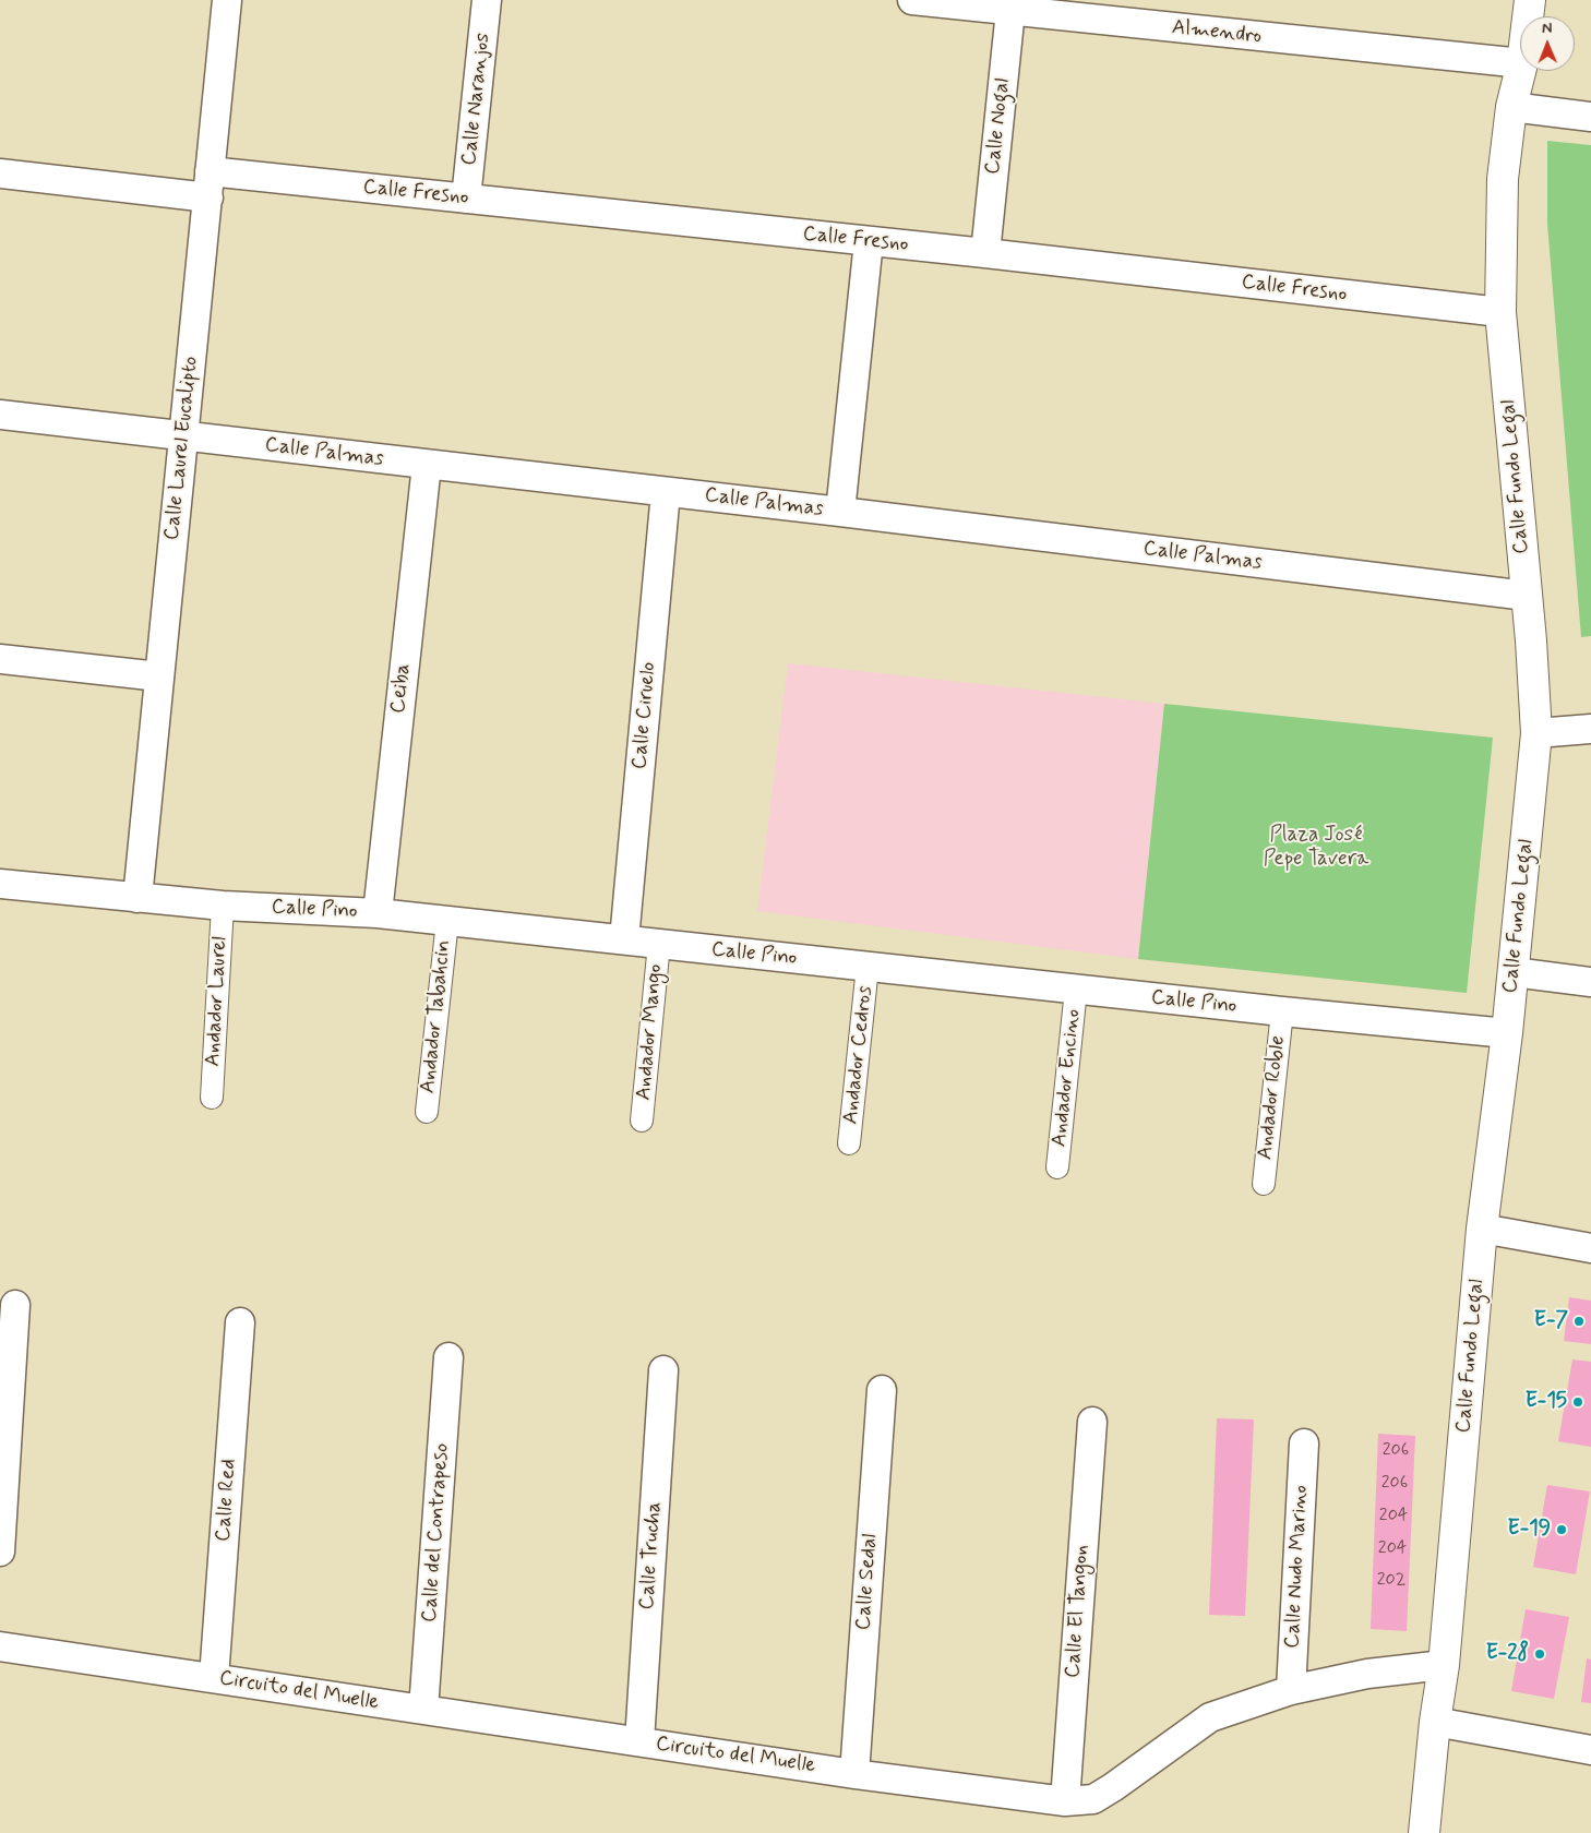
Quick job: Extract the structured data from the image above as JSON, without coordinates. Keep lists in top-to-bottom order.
{
  "streets": {
    "street": [
      "Almendro",
      "Calle Naranjos",
      "Calle Nogal",
      "Calle Fresno",
      "Calle Laurel Eucalipto",
      "Calle Palmas",
      "Calle Fundo Legal",
      "Ceiba",
      "Calle Ciruelo",
      "Calle Pino",
      "Andador Laurel",
      "Andador Tabahcin",
      "Andador Mango",
      "Andador Cedros",
      "Andador Encino",
      "Andador Roble",
      "Calle Red",
      "Calle del Contrapeso",
      "Calle Trucha",
      "Calle Nudo Marino",
      "Calle Sedal",
      "Calle El Tangon",
      "Circuito del Muelle"
    ]
  },
  "crossings": [
    ["Almendro", "Calle Nogal"],
    ["Calle Naranjos", "Calle Fresno"],
    ["Calle Nogal", "Calle Fresno"],
    ["Calle Fresno", "Calle Laurel Eucalipto"],
    ["Calle Fresno", "Calle Fundo Legal"],
    ["Calle Laurel Eucalipto", "Calle Palmas"],
    ["Calle Laurel Eucalipto", "Calle Pino"],
    ["Calle Palmas", "Calle Fundo Legal"],
    ["Calle Palmas", "Ceiba"],
    ["Calle Palmas", "Calle Ciruelo"],
    ["Calle Fundo Legal", "Calle Pino"],
    ["Calle Fundo Legal", "Circuito del Muelle"],
    ["Ceiba", "Calle Pino"],
    ["Calle Ciruelo", "Calle Pino"],
    ["Calle Pino", "Andador Laurel"],
    ["Calle Pino", "Andador Tabahcin"],
    ["Calle Pino", "Andador Mango"],
    ["Calle Pino", "Andador Cedros"],
    ["Calle Pino", "Andador Encino"],
    ["Calle Pino", "Andador Roble"],
    ["Calle Red", "Circuito del Muelle"],
    ["Calle del Contrapeso", "Circuito del Muelle"],
    ["Calle Trucha", "Circuito del Muelle"],
    ["Calle Nudo Marino", "Circuito del Muelle"],
    ["Calle Sedal", "Circuito del Muelle"],
    ["Calle El Tangon", "Circuito del Muelle"]
  ],
  "parks": ["Plaza José Pepe Tavera"],
  "places": [
    "E-7",
    "E-15",
    "E-19",
    "E-28"
  ],
  "house_numbers": [
    "206",
    "206",
    "204",
    "204",
    "202"
  ],
  "north": "top"
}
